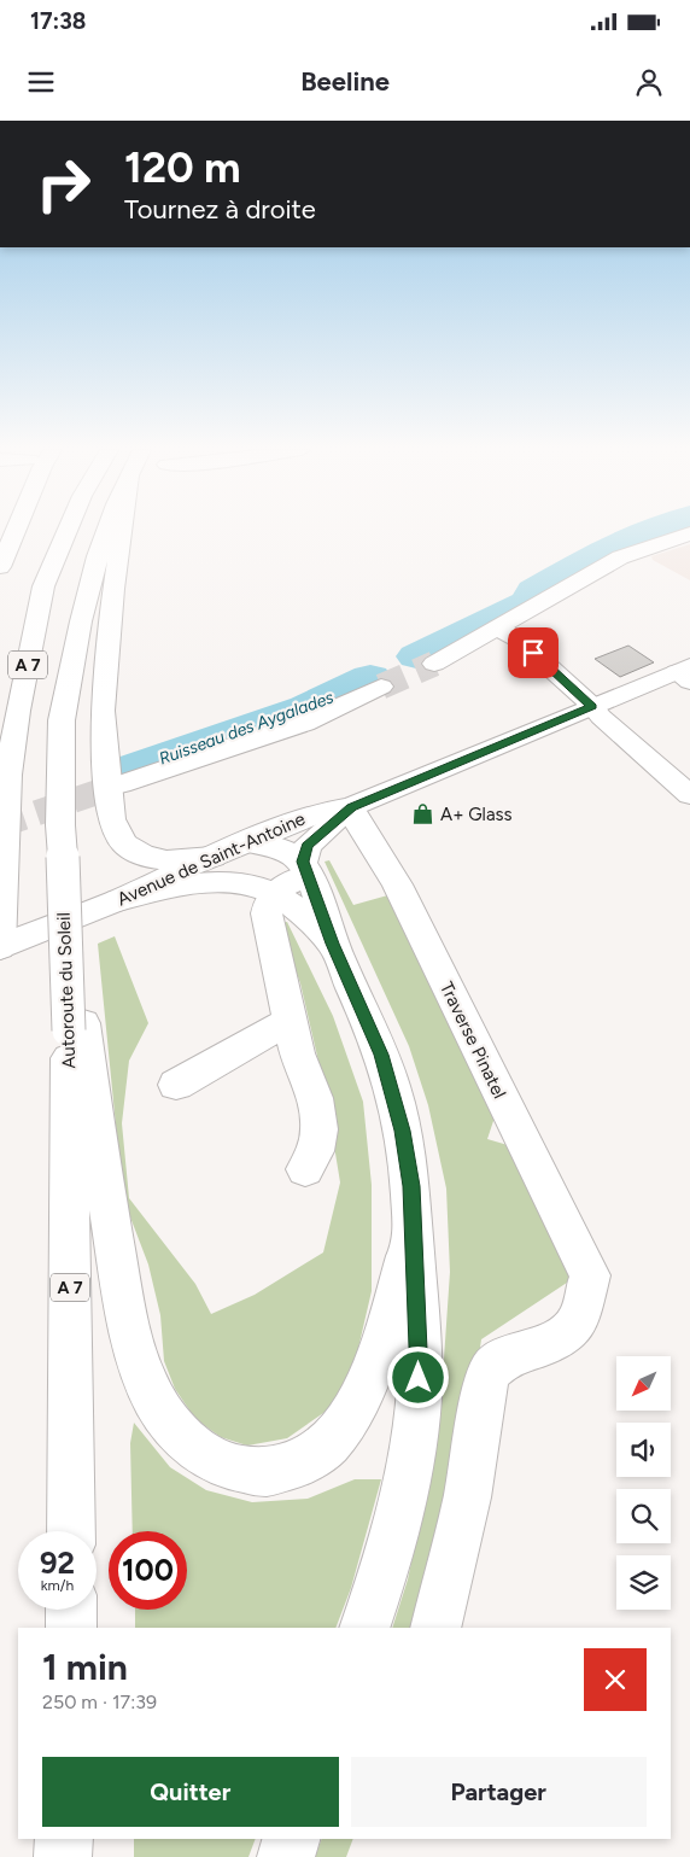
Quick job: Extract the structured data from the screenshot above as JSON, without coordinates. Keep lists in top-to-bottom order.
{
  "streets": {
    "main road": [
      "A 7",
      "Avenue de Saint-Antoine",
      "Autoroute du Soleil",
      "Traverse Pinatel"
    ]
  },
  "crossings": [
    ["A 7", "Avenue de Saint-Antoine"],
    ["Avenue de Saint-Antoine", "Traverse Pinatel"]
  ],
  "water": ["Ruisseau des Aygalades"],
  "places": {
    "shop": ["A+ Glass"]
  },
  "north": "bottom left",
  "page": {
    "status": "17:38",
    "header": "Beeline",
    "turn": ["120 m", "Tournez à droite"],
    "speed": "92 km/h",
    "limit": "100",
    "heading": ["1 min", "250 m · 17:39"],
    "buttons": ["Quitter", "Partager"]
  }
}
